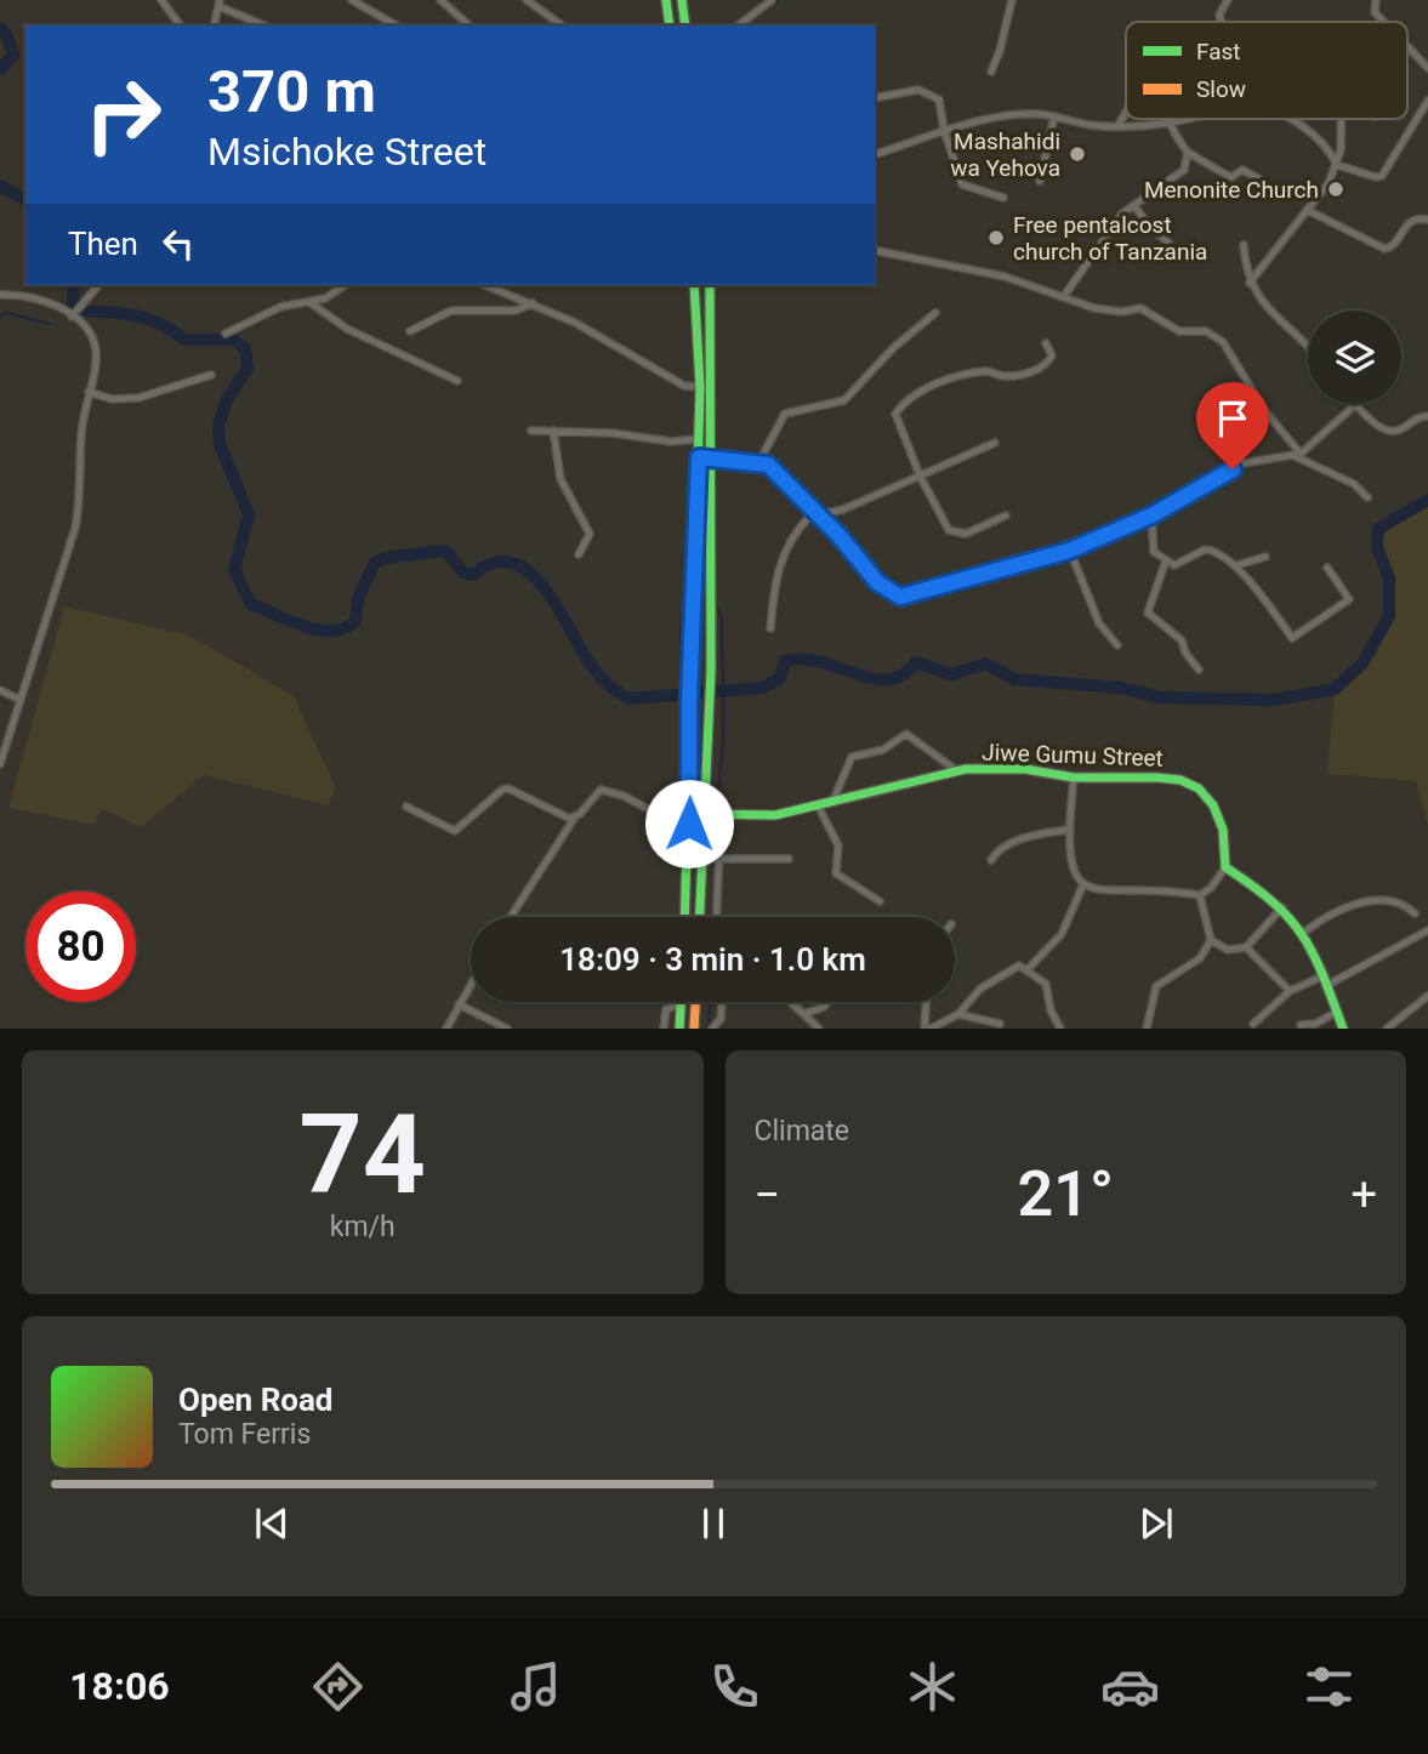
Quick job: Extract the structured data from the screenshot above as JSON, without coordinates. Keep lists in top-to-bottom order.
{
  "streets": {
    "main road": ["Jiwe Gumu Street"]
  },
  "places": ["Mashahidi wa Yehova", "Menonite Church", "Free pentalcost church of Tanzania"],
  "legend": ["Fast", "Slow"],
  "page": {
    "turn": ["370 m", "Msichoke Street"],
    "then": "Then",
    "limit": "80",
    "trip": "18:09 · 3 min · 1.0 km",
    "tile": [
      ["74", "km/h"],
      "Climate"
    ],
    "heat": ["−", "21°", "+"],
    "song": ["Open Road", "Tom Ferris"],
    "tabs": "18:06"
  }
}
